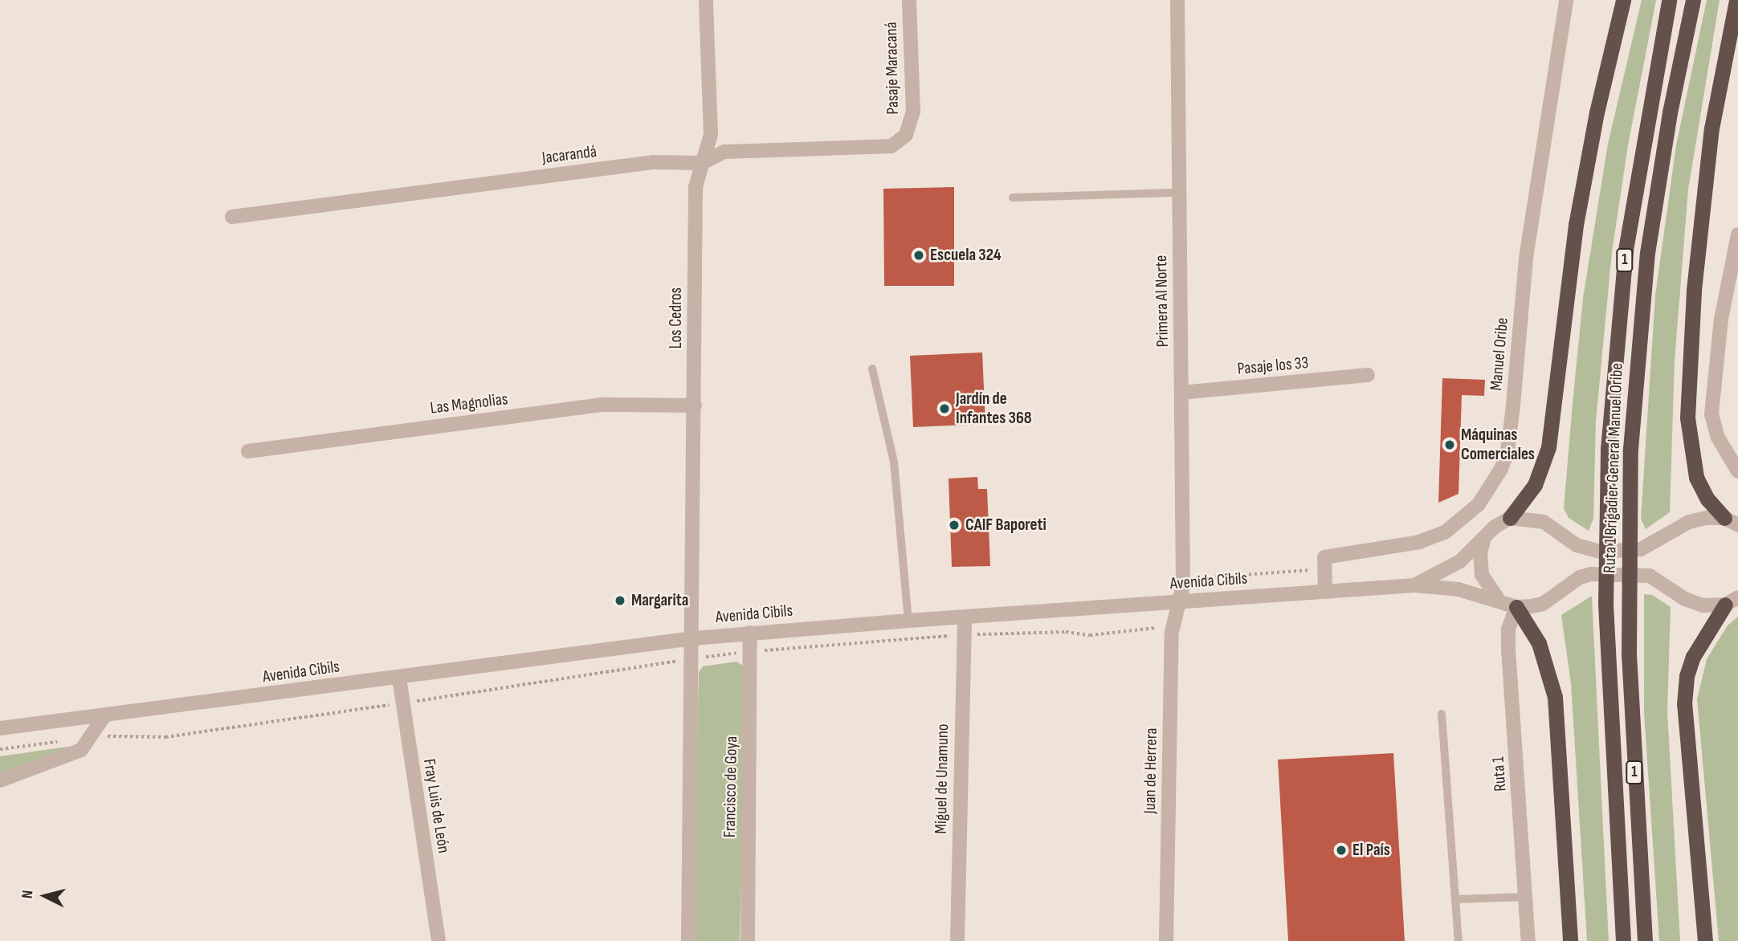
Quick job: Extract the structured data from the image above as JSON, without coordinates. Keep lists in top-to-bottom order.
{
  "streets": {
    "highway": ["1", "Ruta 1 Brigadier General Manuel Oribe"],
    "street": [
      "Pasaje Maracaná",
      "Jacarandá",
      "Primera Al Norte",
      "Los Cedros",
      "Manuel Oribe",
      "Pasaje los 33",
      "Las Magnolias",
      "Avenida Cibils",
      "Juan de Herrera",
      "Ruta 1",
      "Miguel de Unamuno",
      "Francisco de Goya",
      "Fray Luis de León"
    ]
  },
  "crossings": [
    ["Pasaje Maracaná", "Jacarandá"],
    ["Jacarandá", "Los Cedros"],
    ["Primera Al Norte", "Pasaje los 33"],
    ["Primera Al Norte", "Avenida Cibils"],
    ["Primera Al Norte", "Juan de Herrera"],
    ["Los Cedros", "Las Magnolias"],
    ["Los Cedros", "Avenida Cibils"],
    ["Manuel Oribe", "Avenida Cibils"],
    ["Avenida Cibils", "Juan de Herrera"],
    ["Avenida Cibils", "Ruta 1"],
    ["Avenida Cibils", "Miguel de Unamuno"],
    ["Avenida Cibils", "Francisco de Goya"],
    ["Avenida Cibils", "Fray Luis de León"]
  ],
  "places": [
    "Escuela 324",
    "Jardín de Infantes 368",
    "Máquinas Comerciales",
    "CAIF Baporeti",
    "Margarita",
    "El País"
  ],
  "north": "left"
}
